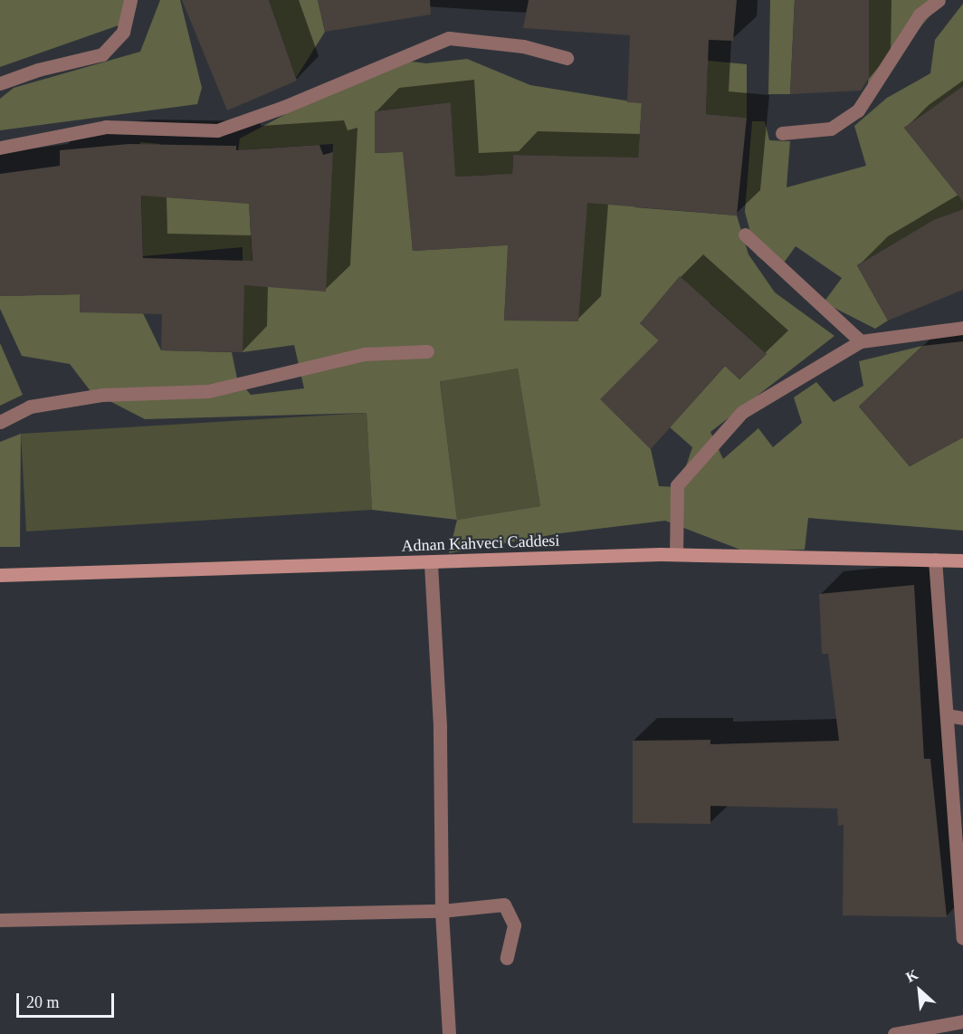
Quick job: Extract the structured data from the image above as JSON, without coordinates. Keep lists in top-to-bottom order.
{
  "streets": {
    "main road": ["Adnan Kahveci Caddesi"]
  },
  "scale_bar": "20 m",
  "north": "top left"
}
